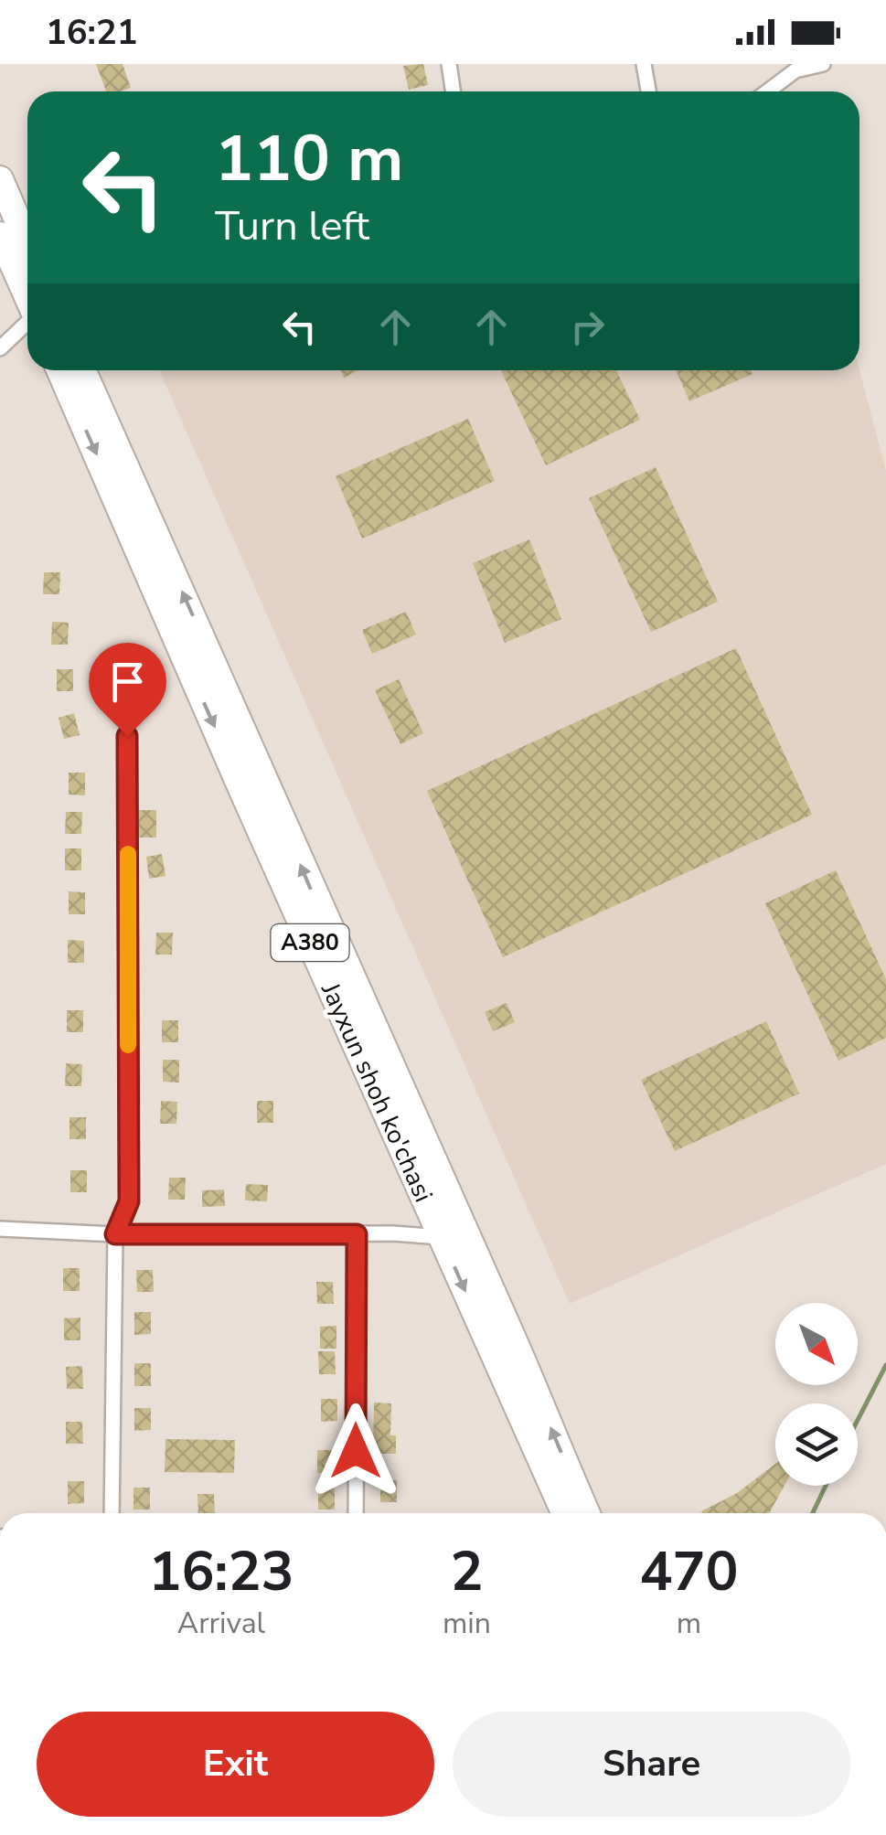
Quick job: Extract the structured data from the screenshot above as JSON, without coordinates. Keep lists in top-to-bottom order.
{
  "streets": {
    "highway": ["A380", "Jayxun shoh ko'chasi"]
  },
  "north": "bottom right",
  "page": {
    "status": "16:21",
    "turn": ["110 m", "Turn left"],
    "eta": [
      "16:23",
      "Arrival",
      "2",
      "min",
      "470",
      "m"
    ],
    "buttons": ["Exit", "Share"]
  }
}
